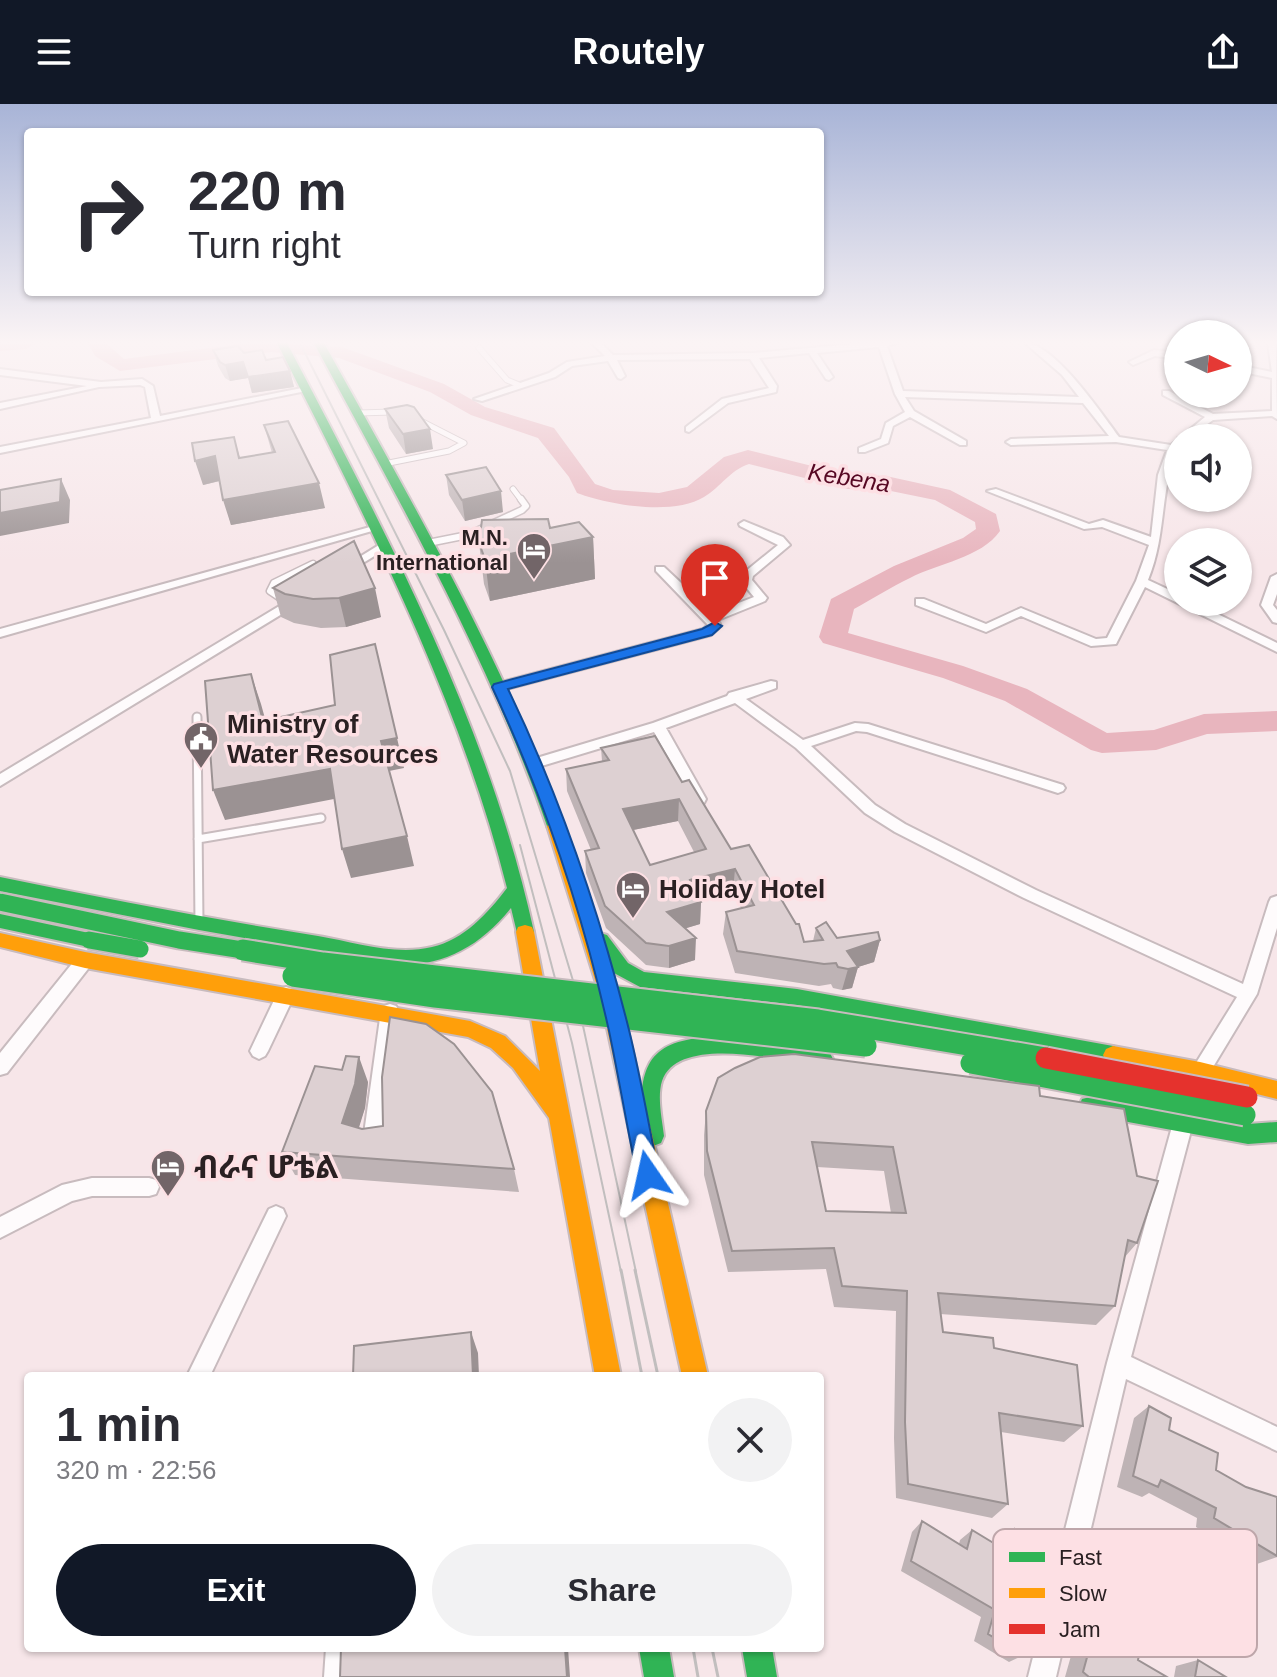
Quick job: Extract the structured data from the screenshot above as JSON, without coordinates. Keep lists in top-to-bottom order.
{
  "water": ["Kebena"],
  "places": {
    "hotel": ["M.N. International", "Holiday Hotel", "ብራና ሆቴል"],
    "public building": ["Ministry of Water Resources"]
  },
  "legend": ["Fast", "Slow", "Jam"],
  "north": "right",
  "page": {
    "header": "Routely",
    "turn": ["220 m", "Turn right"],
    "heading": ["1 min", "320 m · 22:56"],
    "buttons": ["Exit", "Share"]
  }
}
